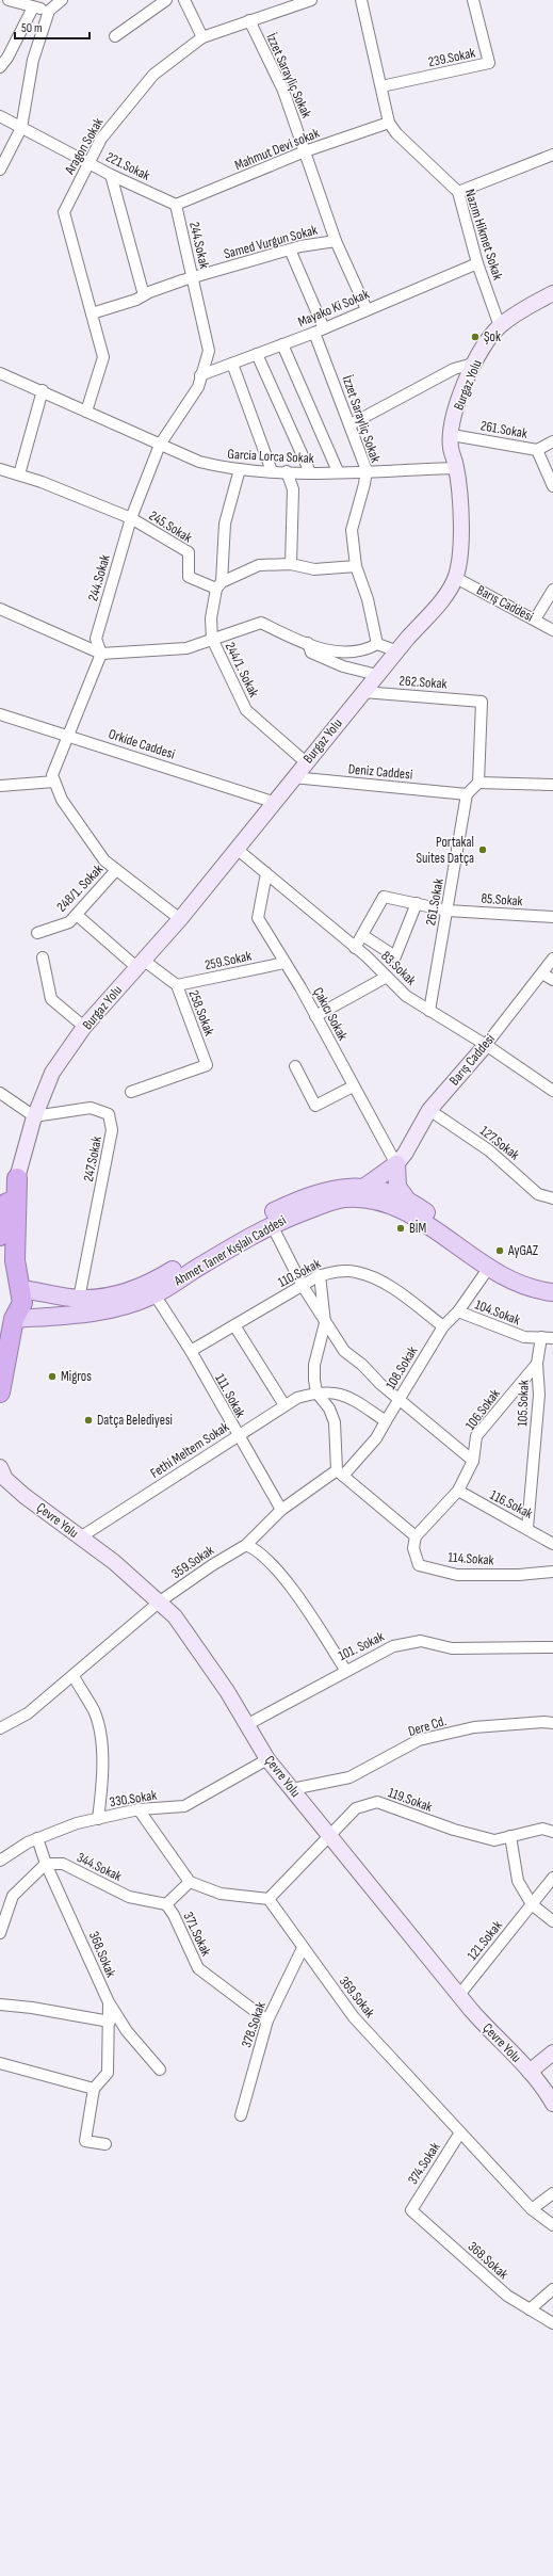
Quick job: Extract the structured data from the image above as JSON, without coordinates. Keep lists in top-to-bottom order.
{
  "streets": {
    "main road": ["Ahmet Taner Kışlalı Caddesi"],
    "street": [
      "239.Sokak",
      "İzzet Sarayliç Sokak",
      "Aragon Sokak",
      "Mahmut Devi sokak",
      "221.Sokak",
      "Nazım Hikmet Sokak",
      "Samed Vurgun Sokak",
      "244.Sokak",
      "Mayako Ki Sokak",
      "Burgaz Yolu",
      "261.Sokak",
      "Garcia Lorca Sokak",
      "245.Sokak",
      "Barış Caddesi",
      "244/1. Sokak",
      "262.Sokak",
      "Orkide Caddesi",
      "Deniz Caddesi",
      "248/1. Sokak",
      "85.Sokak",
      "259.Sokak",
      "83.Sokak",
      "258.Sokak",
      "Çakıcı Sokak",
      "127.Sokak",
      "247.Sokak",
      "110.Sokak",
      "104.Sokak",
      "108.Sokak",
      "111. Sokak",
      "105.Sokak",
      "106.Sokak",
      "Fethi Meltem Sokak",
      "116.Sokak",
      "Çevre Yolu",
      "114.Sokak",
      "359.Sokak",
      "101. Sokak",
      "Dere Cd.",
      "330.Sokak",
      "119.Sokak",
      "344.Sokak",
      "371.Sokak",
      "121.Sokak",
      "368.Sokak",
      "369.Sokak",
      "378.Sokak",
      "374.Sokak"
    ]
  },
  "crossings": [
    ["239.Sokak", "Nazım Hikmet Sokak"],
    ["İzzet Sarayliç Sokak", "Aragon Sokak"],
    ["İzzet Sarayliç Sokak", "Mahmut Devi sokak"],
    ["İzzet Sarayliç Sokak", "Samed Vurgun Sokak"],
    ["İzzet Sarayliç Sokak", "Mayako Ki Sokak"],
    ["İzzet Sarayliç Sokak", "Garcia Lorca Sokak"],
    ["Aragon Sokak", "221.Sokak"],
    ["Aragon Sokak", "Samed Vurgun Sokak"],
    ["Aragon Sokak", "Garcia Lorca Sokak"],
    ["Mahmut Devi sokak", "221.Sokak"],
    ["Mahmut Devi sokak", "Nazım Hikmet Sokak"],
    ["Mahmut Devi sokak", "244.Sokak"],
    ["221.Sokak", "244.Sokak"],
    ["Nazım Hikmet Sokak", "Mayako Ki Sokak"],
    ["Nazım Hikmet Sokak", "Burgaz Yolu"],
    ["Samed Vurgun Sokak", "244.Sokak"],
    ["244.Sokak", "Mayako Ki Sokak"],
    ["244.Sokak", "Garcia Lorca Sokak"],
    ["244.Sokak", "245.Sokak"],
    ["Burgaz Yolu", "261.Sokak"],
    ["Burgaz Yolu", "Garcia Lorca Sokak"],
    ["Burgaz Yolu", "Barış Caddesi"],
    ["Burgaz Yolu", "244/1. Sokak"],
    ["Burgaz Yolu", "262.Sokak"],
    ["Burgaz Yolu", "Orkide Caddesi"],
    ["Burgaz Yolu", "Deniz Caddesi"],
    ["Burgaz Yolu", "83.Sokak"],
    ["Burgaz Yolu", "258.Sokak"],
    ["Burgaz Yolu", "247.Sokak"],
    ["261.Sokak", "Deniz Caddesi"],
    ["261.Sokak", "85.Sokak"],
    ["261.Sokak", "83.Sokak"],
    ["Barış Caddesi", "83.Sokak"],
    ["Barış Caddesi", "Çakıcı Sokak"],
    ["Barış Caddesi", "127.Sokak"],
    ["248/1. Sokak", "258.Sokak"],
    ["259.Sokak", "258.Sokak"],
    ["259.Sokak", "Çakıcı Sokak"],
    ["83.Sokak", "Çakıcı Sokak"],
    ["247.Sokak", "Ahmet Taner Kışlalı Caddesi"],
    ["Ahmet Taner Kışlalı Caddesi", "108.Sokak"],
    ["Ahmet Taner Kışlalı Caddesi", "111. Sokak"],
    ["110.Sokak", "108.Sokak"],
    ["110.Sokak", "111. Sokak"],
    ["104.Sokak", "108.Sokak"],
    ["104.Sokak", "105.Sokak"],
    ["108.Sokak", "359.Sokak"],
    ["111. Sokak", "Fethi Meltem Sokak"],
    ["111. Sokak", "359.Sokak"],
    ["105.Sokak", "106.Sokak"],
    ["105.Sokak", "116.Sokak"],
    ["106.Sokak", "116.Sokak"],
    ["106.Sokak", "114.Sokak"],
    ["Fethi Meltem Sokak", "Çevre Yolu"],
    ["Çevre Yolu", "359.Sokak"],
    ["Çevre Yolu", "101. Sokak"],
    ["Çevre Yolu", "Dere Cd."],
    ["Çevre Yolu", "330.Sokak"],
    ["Çevre Yolu", "119.Sokak"],
    ["Çevre Yolu", "121.Sokak"],
    ["330.Sokak", "368.Sokak"],
    ["119.Sokak", "369.Sokak"],
    ["344.Sokak", "371.Sokak"],
    ["344.Sokak", "368.Sokak"],
    ["371.Sokak", "378.Sokak"],
    ["368.Sokak", "374.Sokak"],
    ["369.Sokak", "378.Sokak"],
    ["369.Sokak", "374.Sokak"]
  ],
  "places": [
    "Şok",
    "Portakal Suites Datça",
    "BİM",
    "AyGAZ",
    "Migros",
    "Datça Belediyesi"
  ],
  "scale_bar": "50 m"
}
